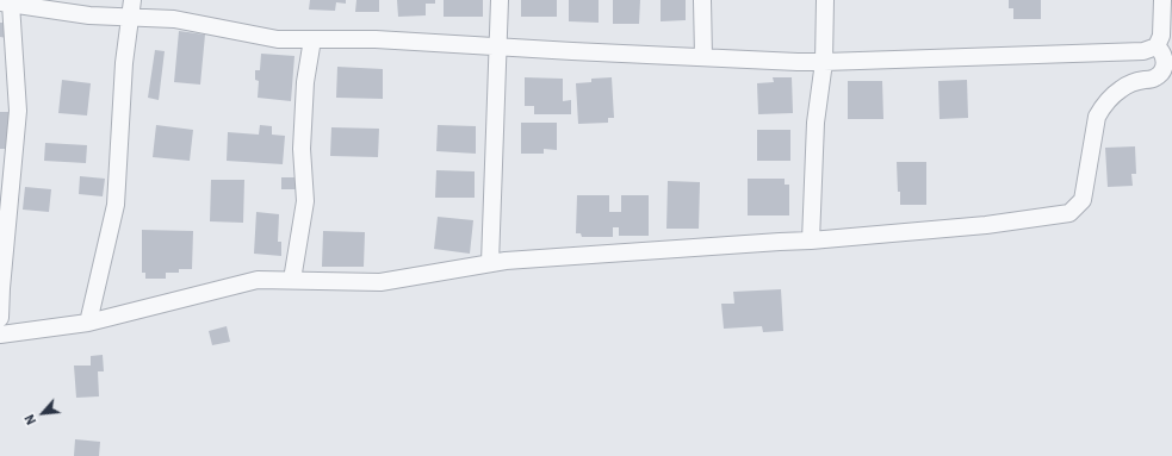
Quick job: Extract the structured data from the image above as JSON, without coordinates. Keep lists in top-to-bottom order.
{
  "north": "bottom left"
}
